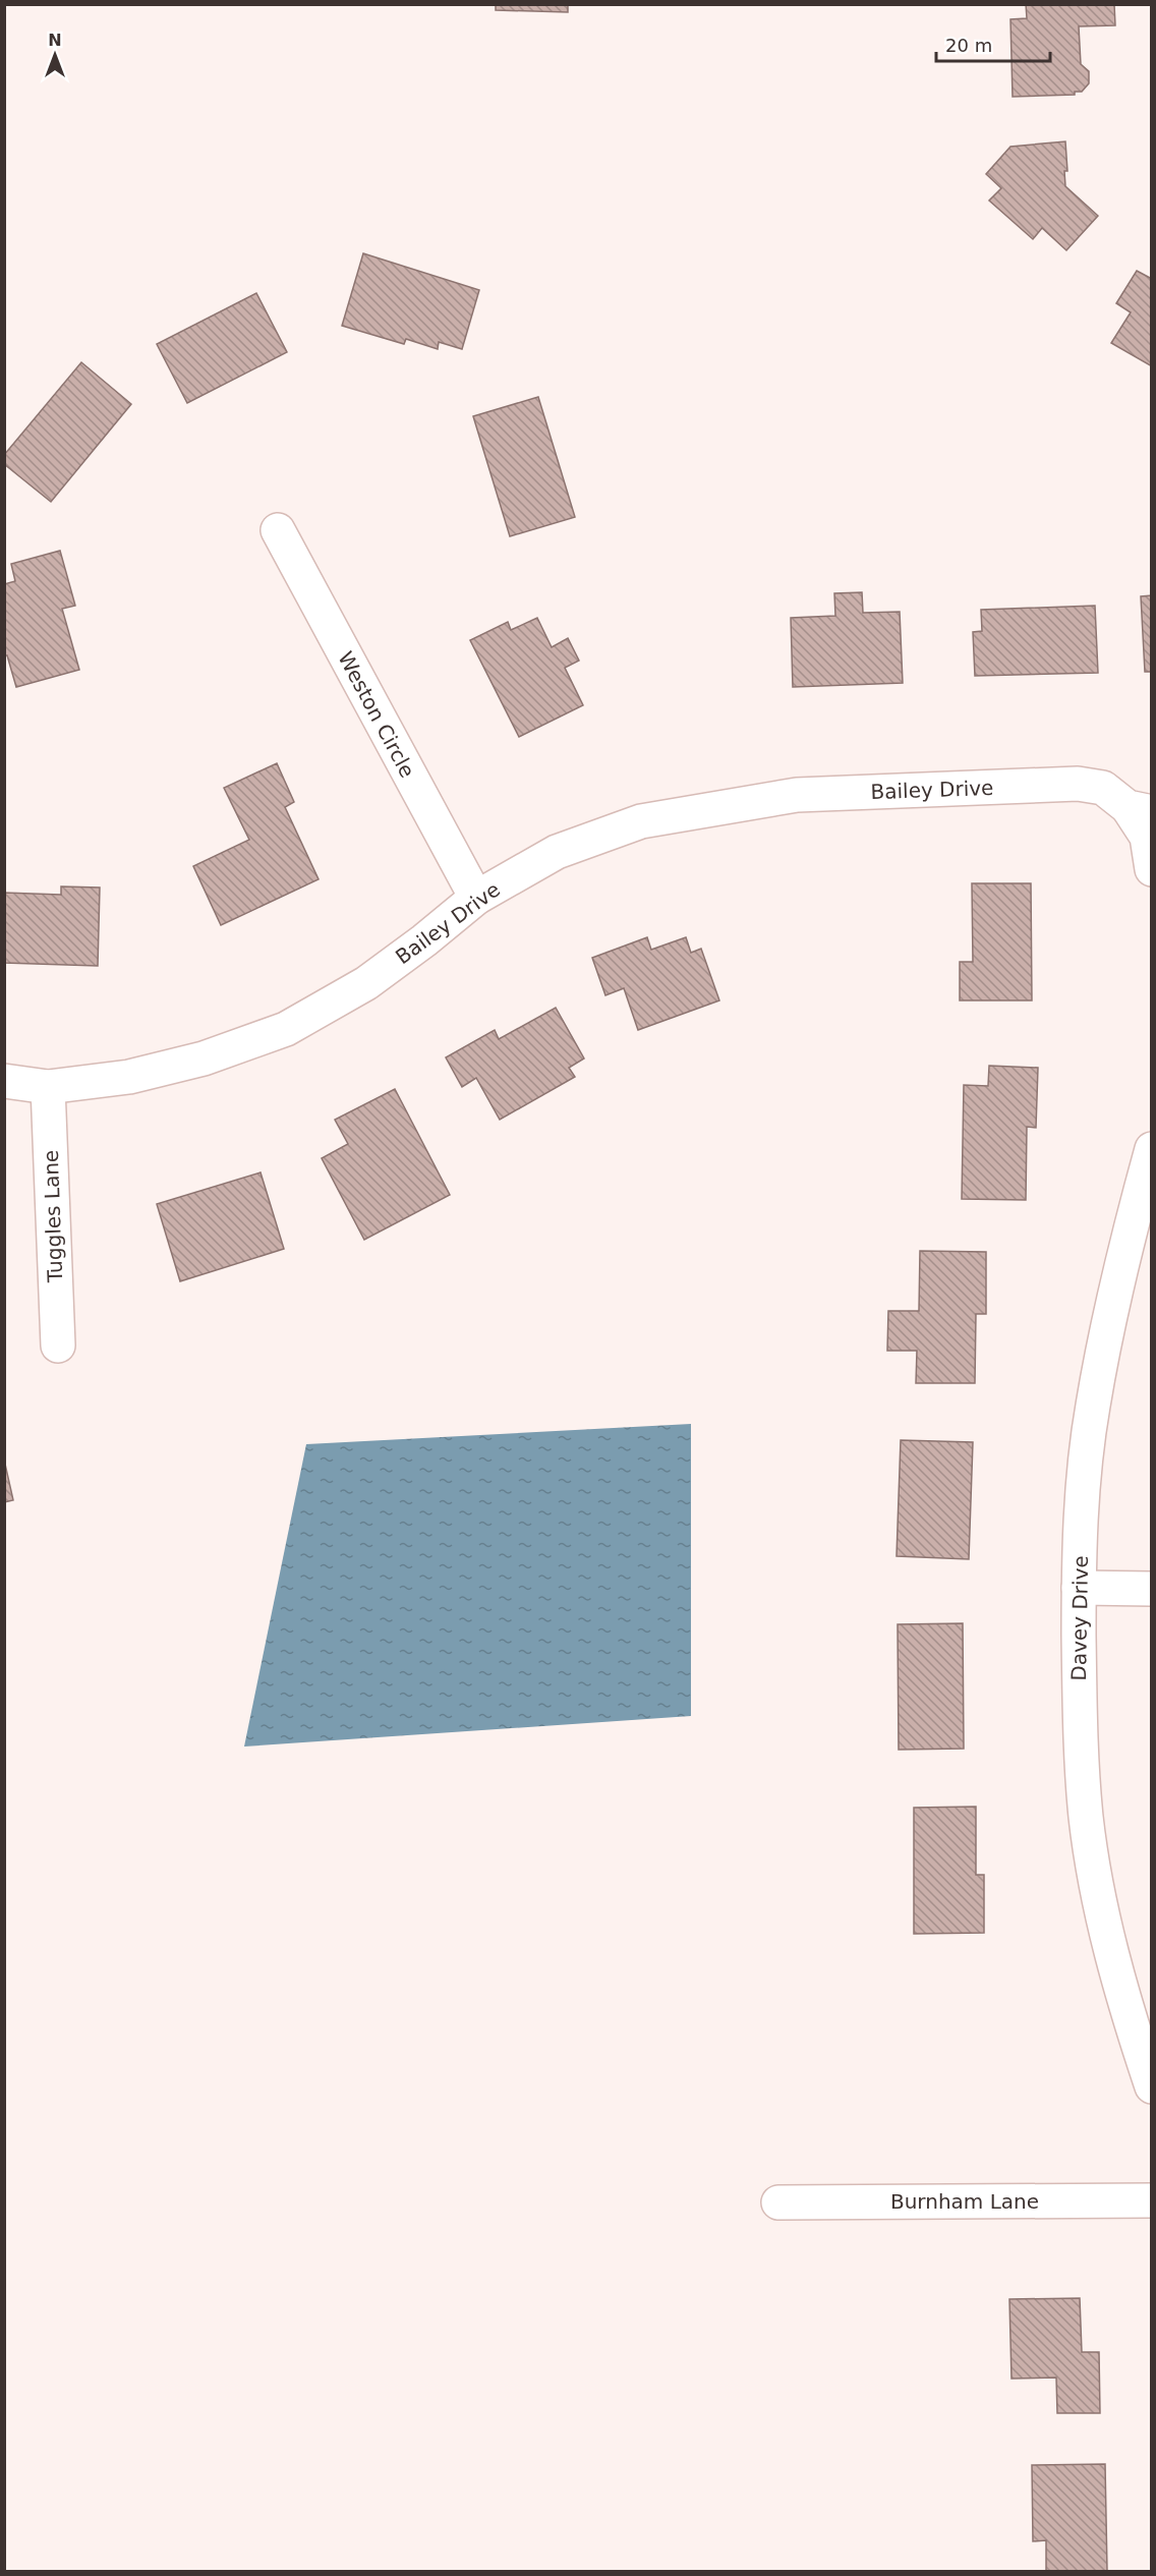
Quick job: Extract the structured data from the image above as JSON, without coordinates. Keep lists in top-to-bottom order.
{
  "streets": {
    "street": [
      "Weston Circle",
      "Bailey Drive",
      "Tuggles Lane",
      "Davey Drive",
      "Burnham Lane"
    ]
  },
  "crossings": [
    ["Weston Circle", "Bailey Drive"],
    ["Bailey Drive", "Tuggles Lane"]
  ],
  "scale_bar": "20 m",
  "north": "top"
}
